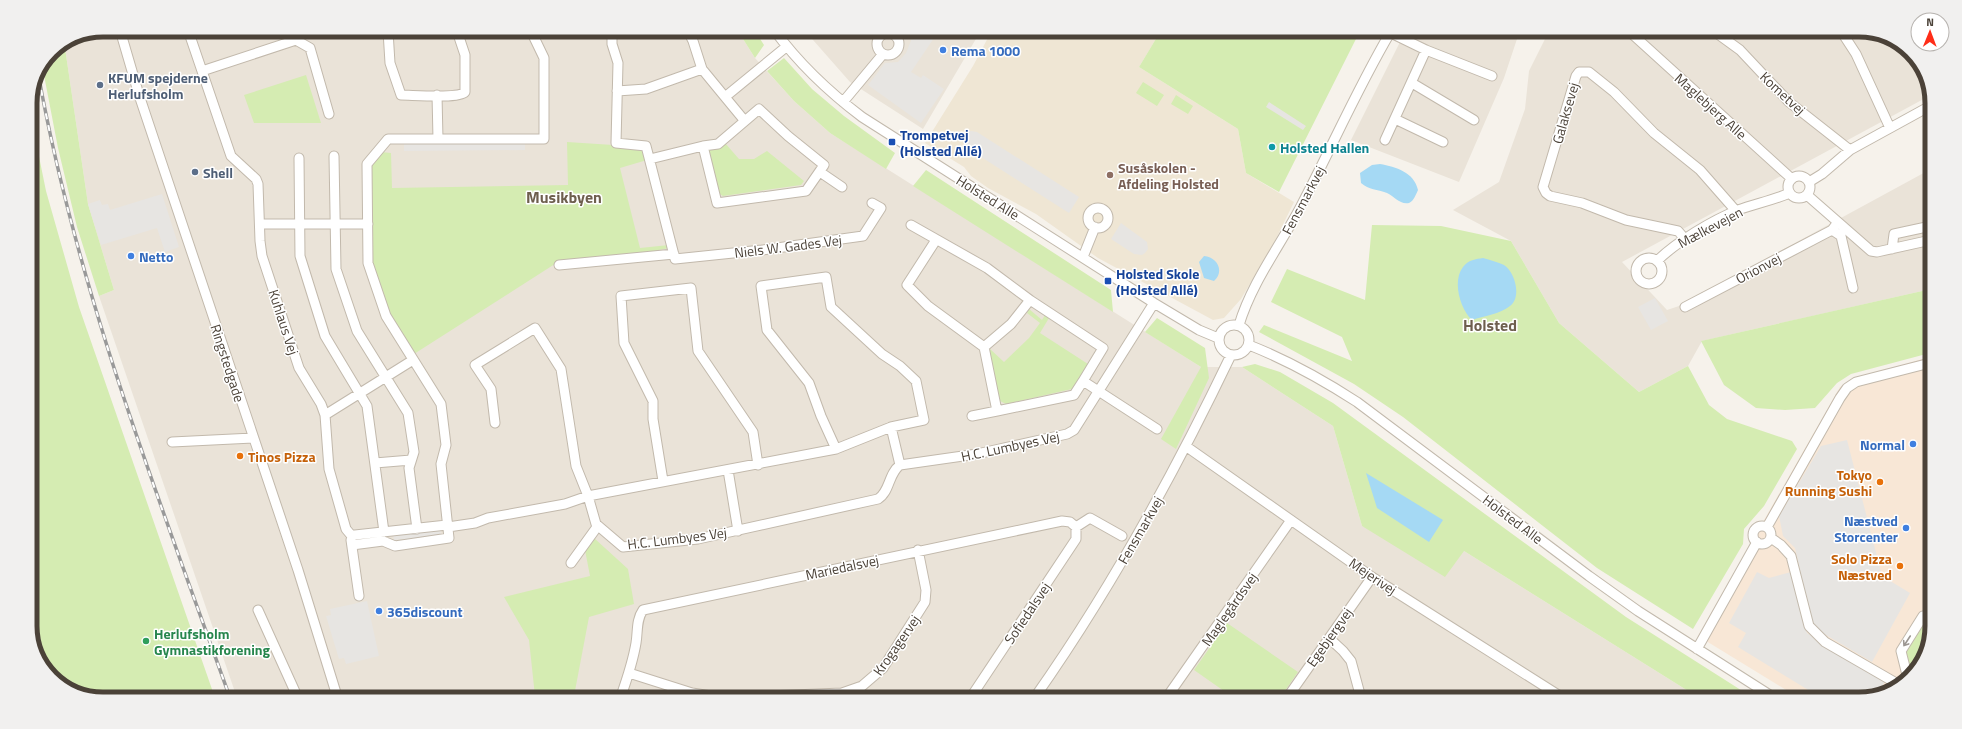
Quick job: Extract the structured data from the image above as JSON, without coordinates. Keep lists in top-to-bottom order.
{
  "streets": {
    "street": [
      "Kometvej",
      "Maglebjerg Alle",
      "Galaksevej",
      "Holsted Alle",
      "Fensmarkvej",
      "Mælkevejen",
      "Niels W. Gades Vej",
      "Orionvej",
      "Kuhlaus Vej",
      "Ringstedgade",
      "H.C. Lumbyes Vej",
      "Mariedalsvej",
      "Mejerivej",
      "Maglegårdsvej",
      "Sofiedalsvej",
      "Egebjergvej",
      "Krogagervej"
    ]
  },
  "crossings": [
    ["Maglebjerg Alle", "Mælkevejen"],
    ["Galaksevej", "Mælkevejen"],
    ["Holsted Alle", "Fensmarkvej"],
    ["Holsted Alle", "H.C. Lumbyes Vej"],
    ["Fensmarkvej", "Mejerivej"],
    ["Mariedalsvej", "Sofiedalsvej"],
    ["Mariedalsvej", "Krogagervej"],
    ["Mejerivej", "Maglegårdsvej"],
    ["Mejerivej", "Egebjergvej"]
  ],
  "districts": ["Musikbyen", "Holsted"],
  "places": {
    "other": [
      "Rema 1000",
      "KFUM spejderne Herlufsholm",
      "Holsted Hallen",
      "Shell",
      "Susåskolen - Afdeling Holsted",
      "Netto",
      "Normal",
      "Tinos Pizza",
      "Tokyo Running Sushi",
      "Næstved Storcenter",
      "Solo Pizza Næstved",
      "365discount",
      "Herlufsholm Gymnastikforening"
    ],
    "transit": ["Trompetvej (Holsted Allé)", "Holsted Skole (Holsted Allé)"]
  },
  "north": "top"
}
